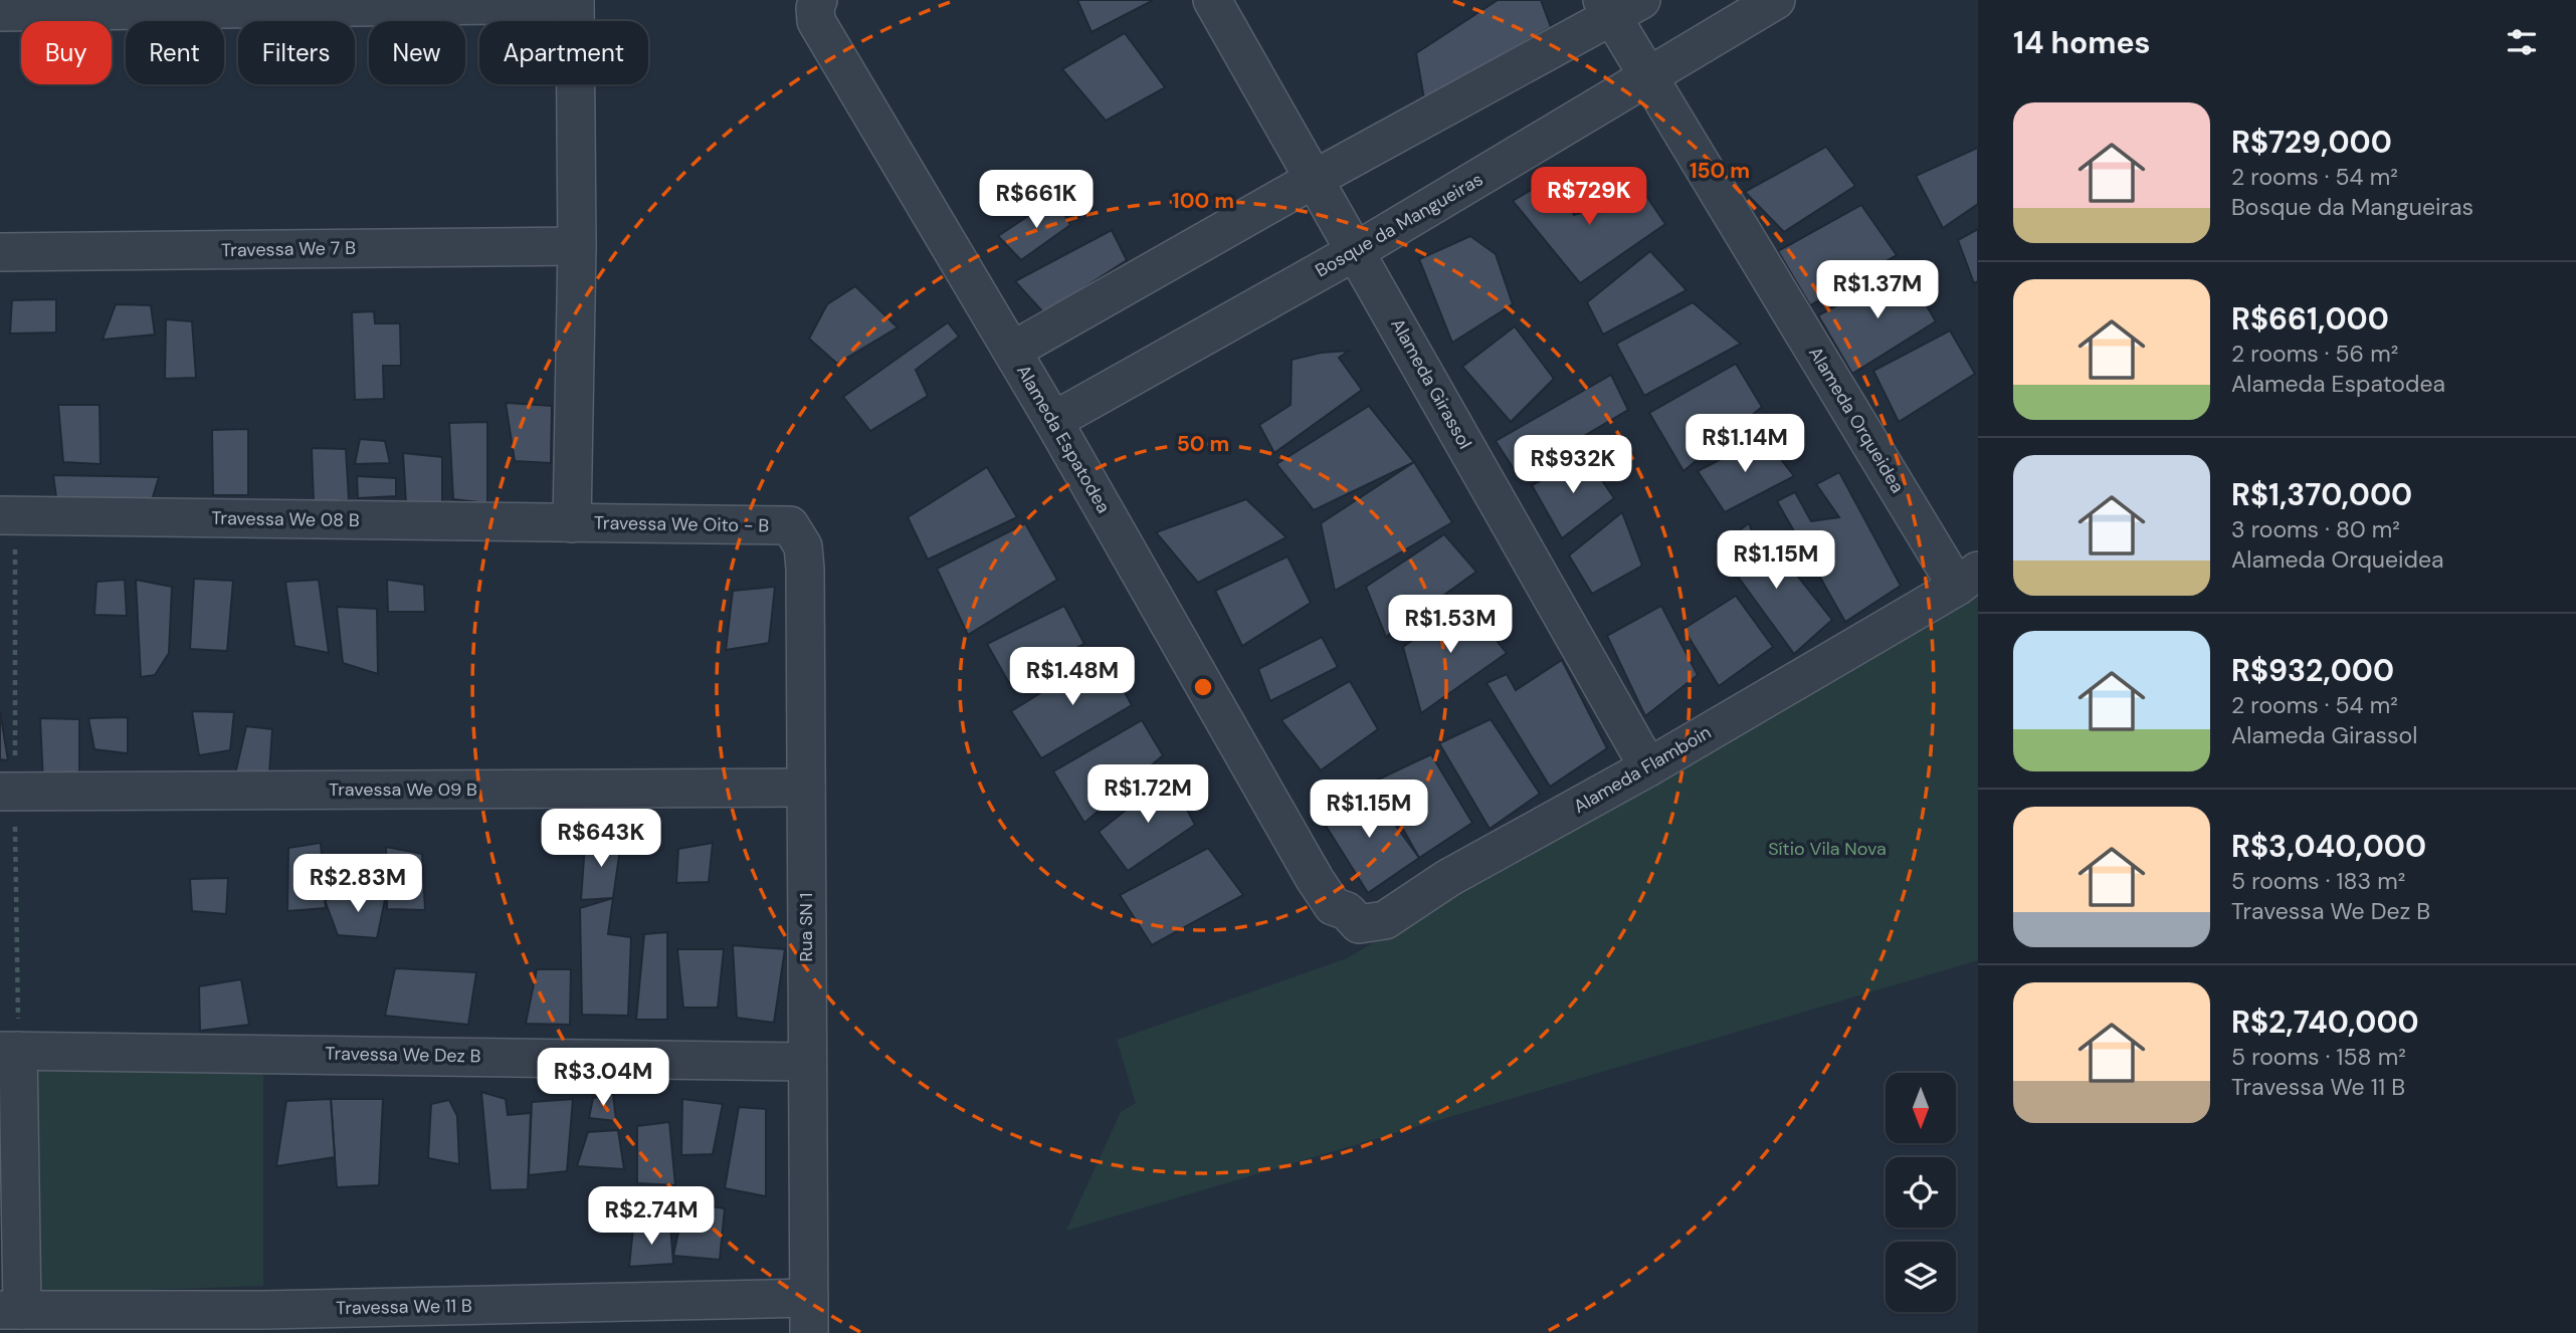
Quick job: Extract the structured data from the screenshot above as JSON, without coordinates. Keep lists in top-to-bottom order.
{
  "streets": {
    "street": [
      "Bosque da Mangueiras",
      "Travessa We 7 B",
      "Alameda Girassol",
      "Alameda Orqueidea",
      "Alameda Espatodea",
      "Travessa We 08 B",
      "Travessa We Oito - B",
      "Alameda Flamboin",
      "Travessa We 09 B",
      "Rua SN 1",
      "Travessa We Dez B",
      "Travessa We 11 B"
    ]
  },
  "crossings": [
    ["Bosque da Mangueiras", "Alameda Girassol"],
    ["Bosque da Mangueiras", "Alameda Orqueidea"],
    ["Bosque da Mangueiras", "Alameda Espatodea"],
    ["Alameda Girassol", "Alameda Flamboin"],
    ["Alameda Orqueidea", "Alameda Flamboin"],
    ["Alameda Espatodea", "Alameda Flamboin"],
    ["Travessa We 08 B", "Travessa We Oito - B"],
    ["Travessa We Oito - B", "Rua SN 1"],
    ["Travessa We 09 B", "Rua SN 1"],
    ["Rua SN 1", "Travessa We Dez B"],
    ["Rua SN 1", "Travessa We 11 B"]
  ],
  "parks": ["Sítio Vila Nova"],
  "north": "bottom",
  "page": {
    "heading": "14 homes",
    "chip": [
      "Buy",
      "Rent",
      "Filters",
      "New",
      "Apartment"
    ],
    "list": [
      {
        "name": "R$729,000",
        "note": "2 rooms · 54 m² · Bosque da Mangueiras"
      },
      {
        "name": "R$661,000",
        "note": "2 rooms · 56 m² · Alameda Espatodea"
      },
      {
        "name": "R$1,370,000",
        "note": "3 rooms · 80 m² · Alameda Orqueidea"
      },
      {
        "name": "R$932,000",
        "note": "2 rooms · 54 m² · Alameda Girassol"
      },
      {
        "name": "R$3,040,000",
        "note": "5 rooms · 183 m² · Travessa We Dez B"
      },
      {
        "name": "R$2,740,000",
        "note": "5 rooms · 158 m² · Travessa We 11 B"
      }
    ],
    "price": [
      "R$729K",
      "R$661K",
      "R$1.37M",
      "R$1.14M",
      "R$932K",
      "R$1.15M",
      "R$1.53M",
      "R$1.48M",
      "R$1.72M",
      "R$1.15M",
      "R$643K",
      "R$2.83M",
      "R$3.04M",
      "R$2.74M"
    ]
  },
  "rings": ["150 m", "100 m", "50 m"]
}
